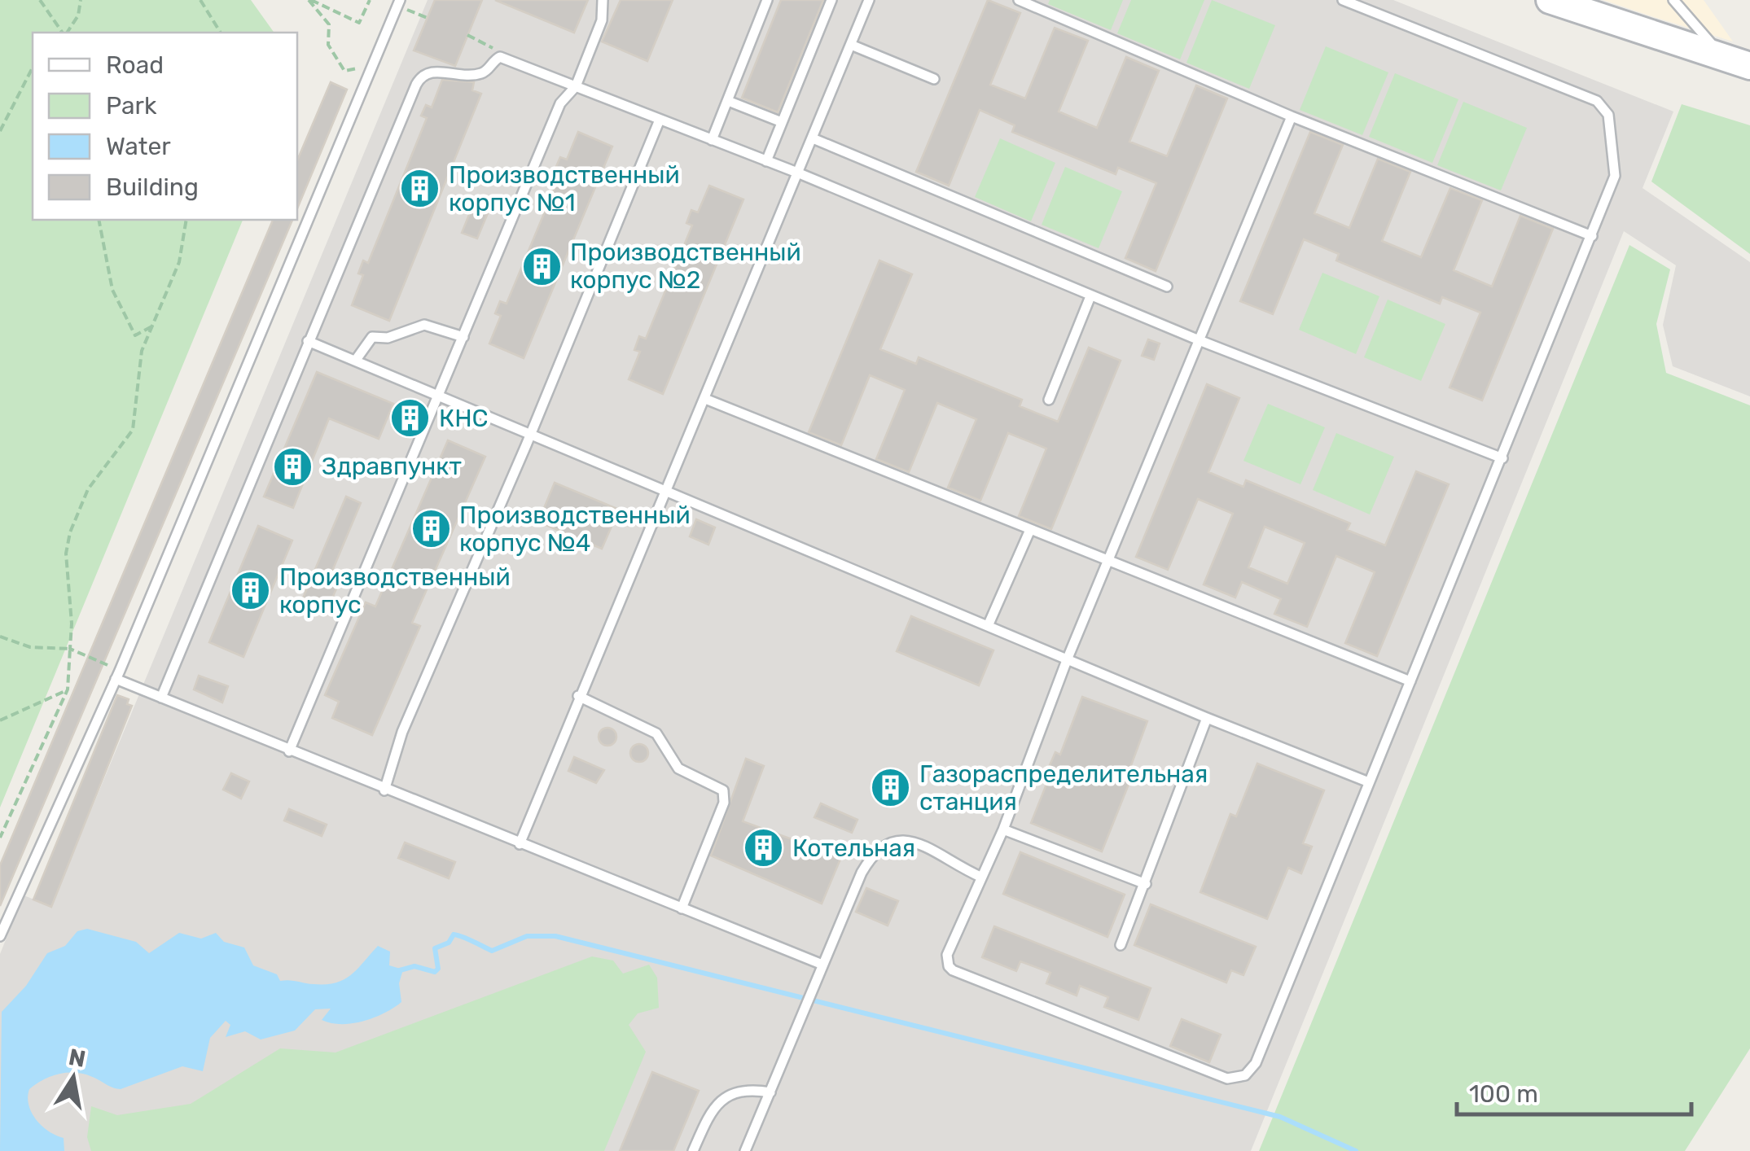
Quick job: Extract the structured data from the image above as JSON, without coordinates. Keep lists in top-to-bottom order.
{
  "places": {
    "building": [
      "Производственный корпус №1",
      "Производственный корпус №2",
      "КНС",
      "Здравпункт",
      "Производственный корпус №4",
      "Производственный корпус",
      "Газораспределительная станция",
      "Котельная"
    ]
  },
  "legend": [
    "Road",
    "Park",
    "Water",
    "Building"
  ],
  "scale_bar": "100 m",
  "north": "top"
}
